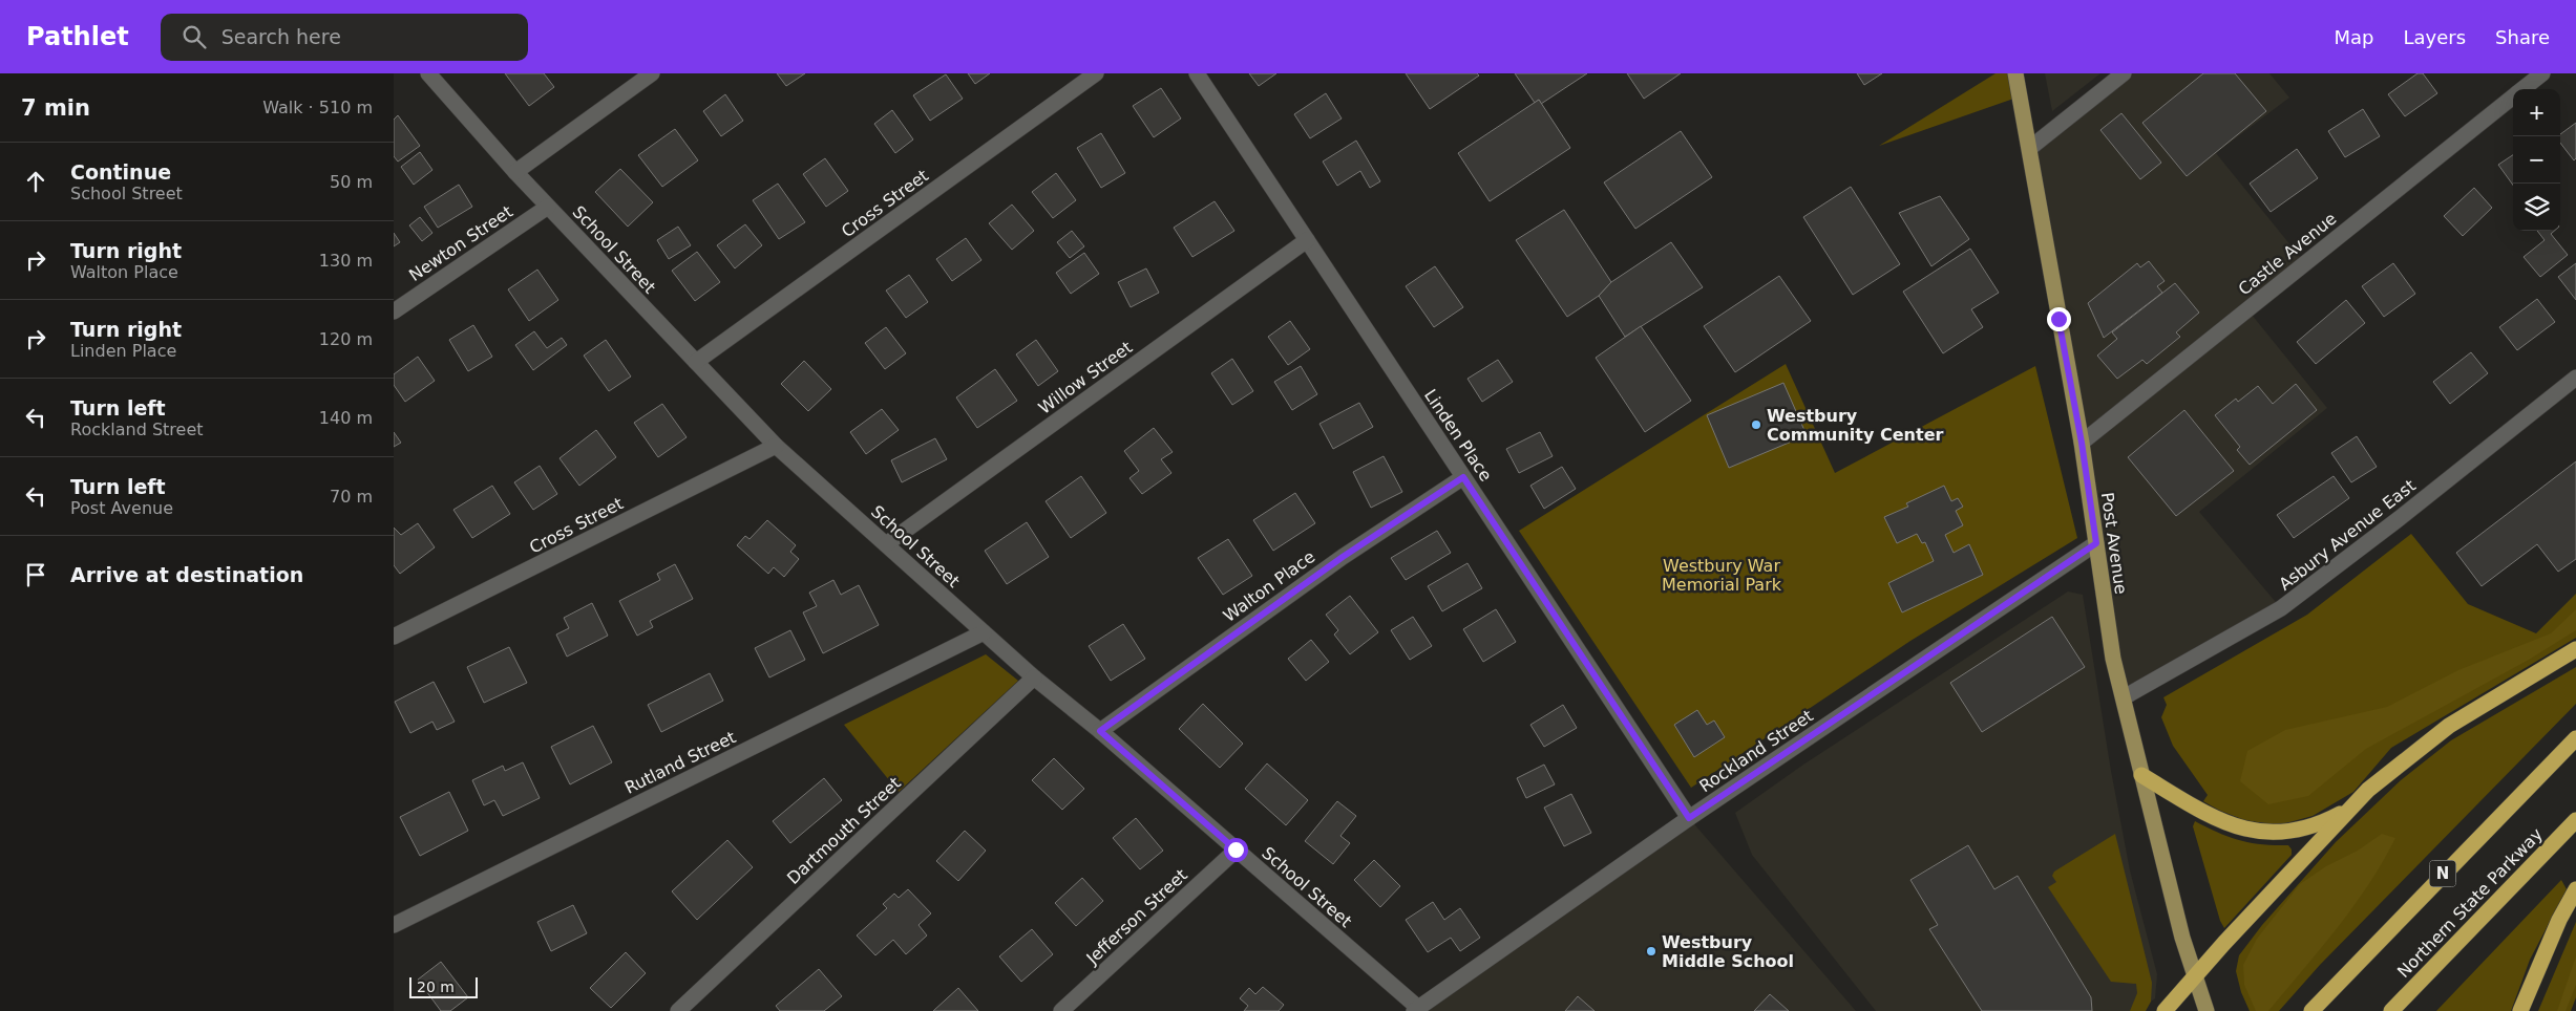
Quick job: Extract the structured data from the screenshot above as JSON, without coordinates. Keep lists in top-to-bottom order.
{
  "streets": {
    "highway": ["N", "Northern State Parkway"],
    "main road": ["Post Avenue"],
    "street": [
      "Cross Street",
      "Newton Street",
      "School Street",
      "Castle Avenue",
      "Willow Street",
      "Linden Place",
      "Asbury Avenue East",
      "Walton Place",
      "Rockland Street",
      "Rutland Street",
      "Dartmouth Street",
      "Jefferson Street"
    ]
  },
  "crossings": [
    ["Cross Street", "School Street"],
    ["Newton Street", "School Street"],
    ["School Street", "Willow Street"],
    ["School Street", "Walton Place"],
    ["School Street", "Rockland Street"],
    ["School Street", "Rutland Street"],
    ["School Street", "Dartmouth Street"],
    ["School Street", "Jefferson Street"],
    ["Castle Avenue", "Post Avenue"],
    ["Willow Street", "Linden Place"],
    ["Linden Place", "Walton Place"],
    ["Linden Place", "Rockland Street"],
    ["Asbury Avenue East", "Post Avenue"],
    ["Post Avenue", "Rockland Street"]
  ],
  "parks": ["Westbury War Memorial Park"],
  "places": ["Westbury Community Center", "Westbury Middle School"],
  "scale_bar": "20 m",
  "page": {
    "header": "Pathlet",
    "search": "Search here",
    "nav": ["Map", "Layers", "Share"],
    "heading": ["7 min", "Walk · 510 m"],
    "map_buttons": ["+", "−"],
    "list": [
      ["Continue", "School Street", "50 m"],
      ["Turn right", "Walton Place", "130 m"],
      ["Turn right", "Linden Place", "120 m"],
      ["Turn left", "Rockland Street", "140 m"],
      ["Turn left", "Post Avenue", "70 m"],
      "Arrive at destination"
    ],
    "scale": "20 m"
  }
}
